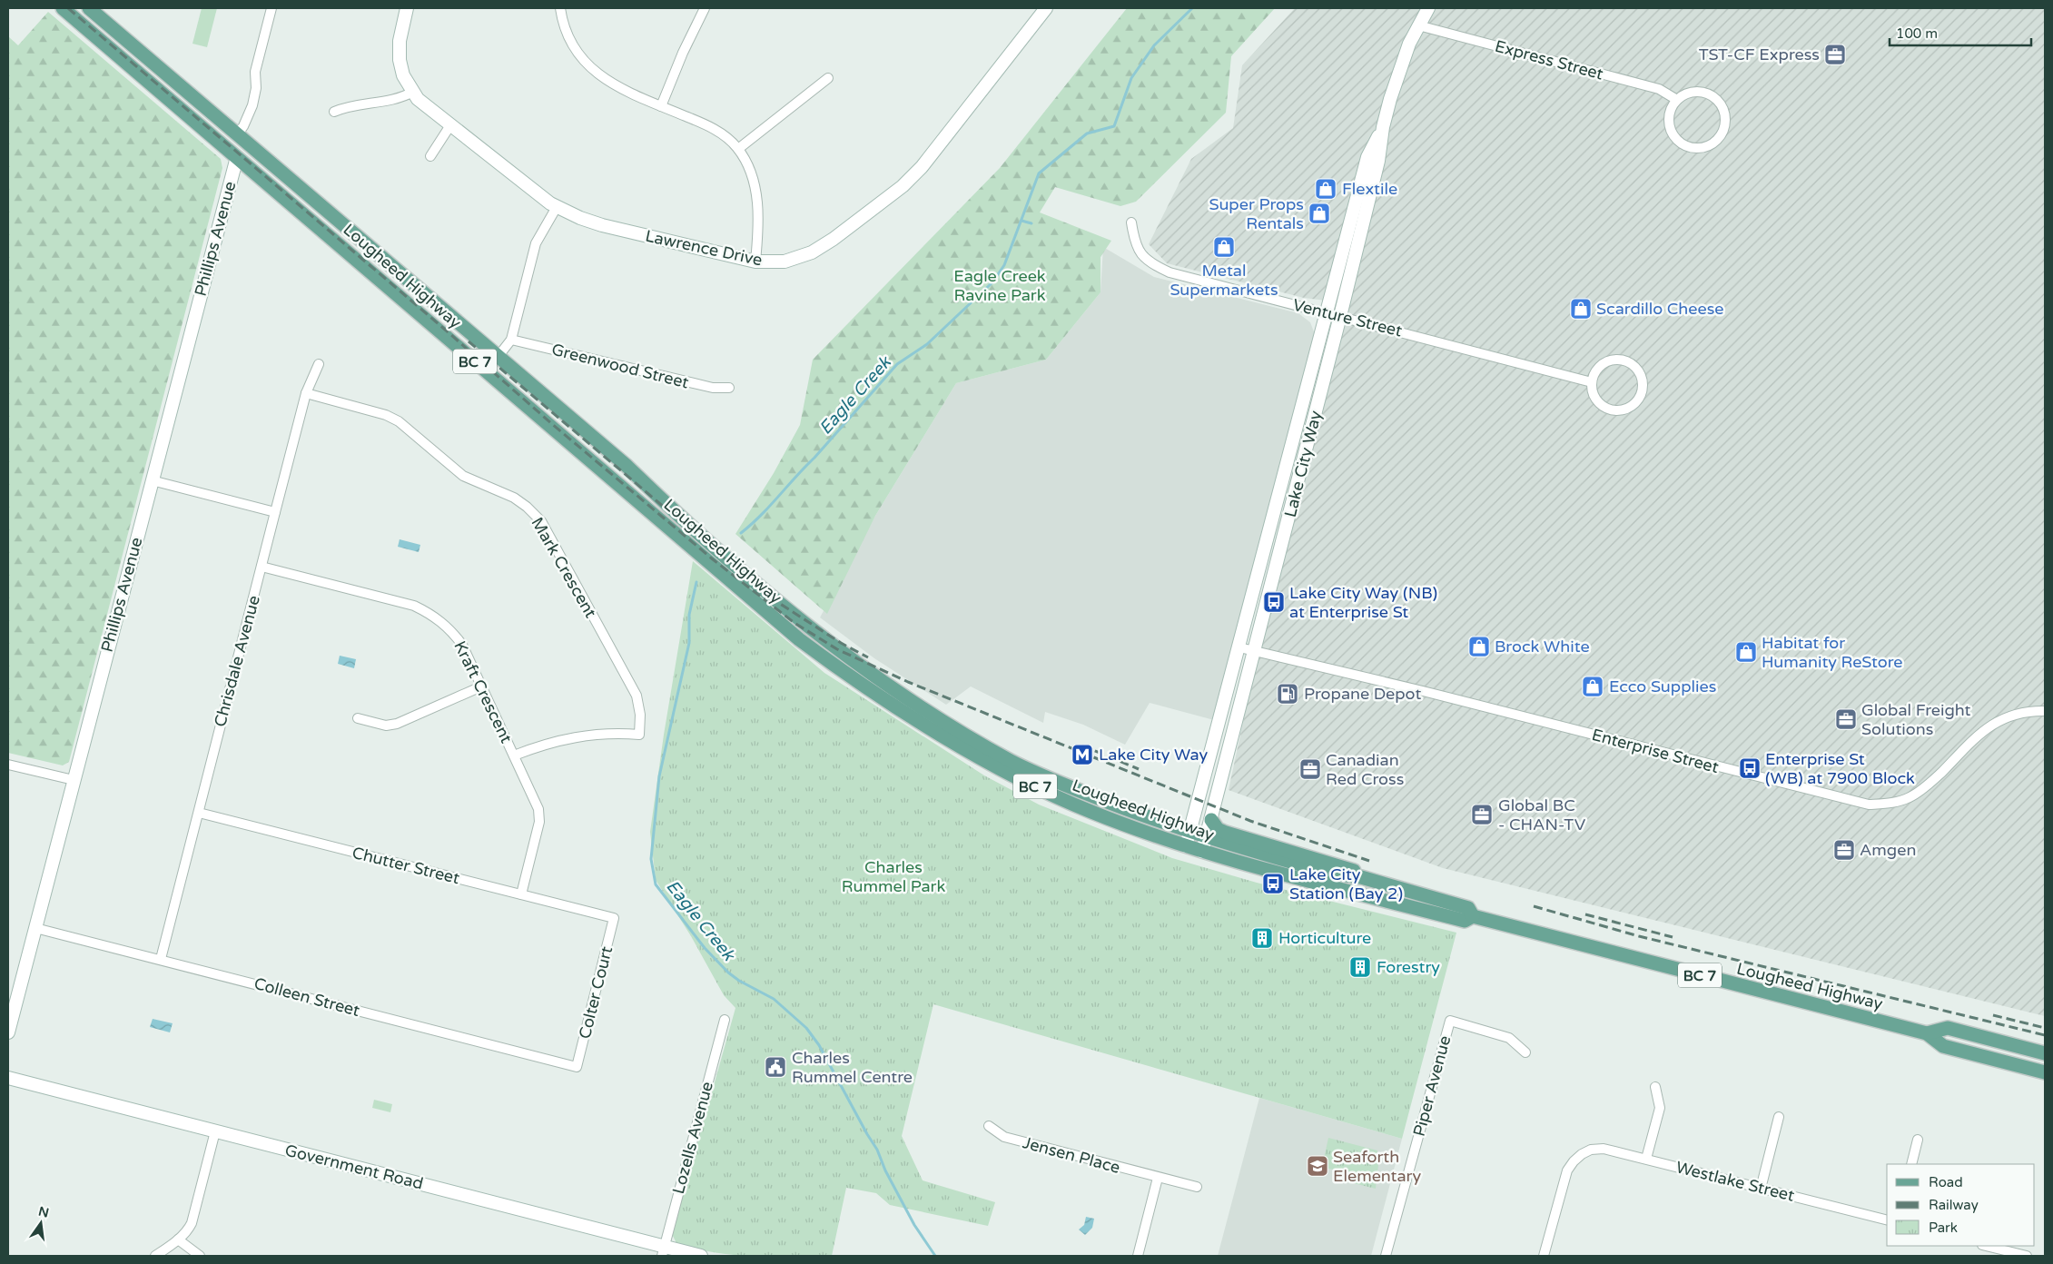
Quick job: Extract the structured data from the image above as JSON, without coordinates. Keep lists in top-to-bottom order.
{
  "streets": {
    "main road": ["Lougheed Highway", "BC 7"],
    "street": [
      "Express Street",
      "Phillips Avenue",
      "Lawrence Drive",
      "Venture Street",
      "Greenwood Street",
      "Lake City Way",
      "Mark Crescent",
      "Chrisdale Avenue",
      "Kraft Crescent",
      "Enterprise Street",
      "Chutter Street",
      "Colter Court",
      "Colleen Street",
      "Piper Avenue",
      "Lozells Avenue",
      "Jensen Place",
      "Government Road",
      "Westlake Street"
    ]
  },
  "crossings": [
    ["Express Street", "Lake City Way"],
    ["Phillips Avenue", "Lougheed Highway"],
    ["Phillips Avenue", "Colleen Street"],
    ["Lougheed Highway", "Lake City Way"],
    ["Venture Street", "Lake City Way"],
    ["Lake City Way", "Enterprise Street"],
    ["Mark Crescent", "Chrisdale Avenue"],
    ["Mark Crescent", "Kraft Crescent"],
    ["Chrisdale Avenue", "Kraft Crescent"],
    ["Chrisdale Avenue", "Chutter Street"],
    ["Chrisdale Avenue", "Colleen Street"],
    ["Kraft Crescent", "Chutter Street"],
    ["Chutter Street", "Colter Court"],
    ["Colter Court", "Colleen Street"],
    ["Lozells Avenue", "Government Road"]
  ],
  "water": ["Eagle Creek"],
  "parks": ["Eagle Creek Ravine Park", "Charles Rummel Park"],
  "places": {
    "office": [
      "TST-CF Express",
      "Global Freight Solutions",
      "Canadian Red Cross",
      "Global BC - CHAN-TV",
      "Amgen"
    ],
    "shop": [
      "Flextile",
      "Super Props Rentals",
      "Metal Supermarkets",
      "Scardillo Cheese",
      "Brock White",
      "Habitat for Humanity ReStore",
      "Ecco Supplies"
    ],
    "bus stop": ["Lake City Way (NB) at Enterprise St", "Enterprise St (WB) at 7900 Block", "Lake City Station (Bay 2)"],
    "fuel station": ["Propane Depot"],
    "metro station": ["Lake City Way"],
    "building": ["Horticulture", "Forestry"],
    "public building": ["Charles Rummel Centre"],
    "school or university": ["Seaforth Elementary"]
  },
  "legend": ["Road", "Railway", "Park"],
  "scale_bar": "100 m",
  "north": "top"
}
